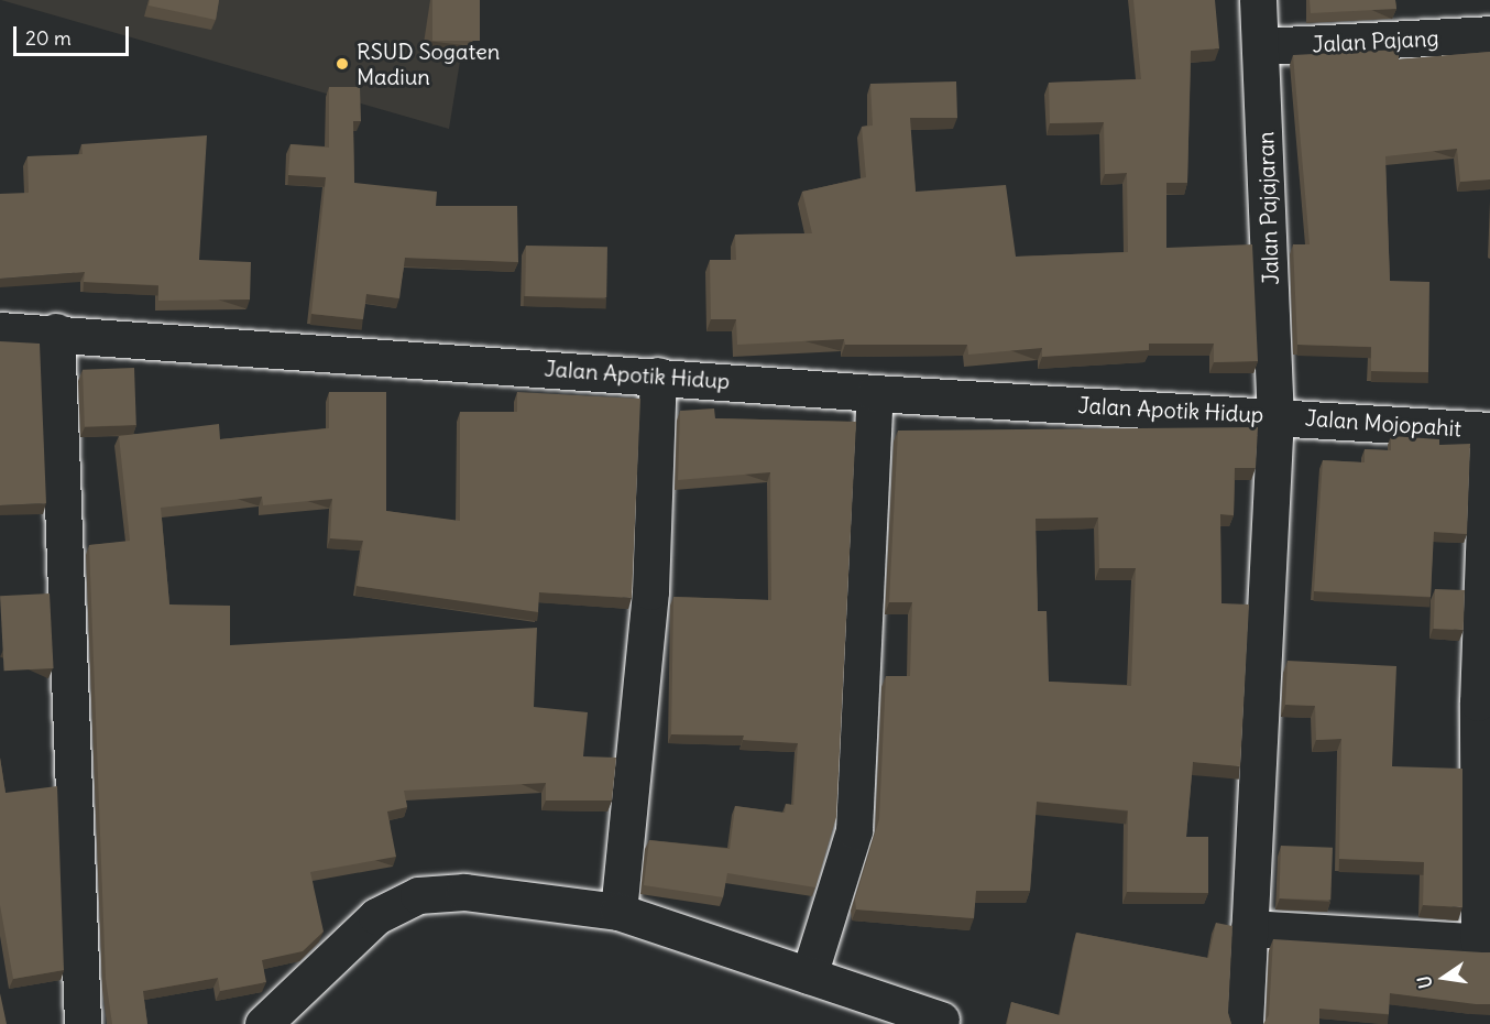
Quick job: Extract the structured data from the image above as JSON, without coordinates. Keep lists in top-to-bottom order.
{
  "streets": {
    "street": [
      "Jalan Pajang",
      "Jalan Pajajaran",
      "Jalan Apotik Hidup",
      "Jalan Mojopahit"
    ]
  },
  "crossings": [
    ["Jalan Pajang", "Jalan Pajajaran"],
    ["Jalan Pajajaran", "Jalan Apotik Hidup"],
    ["Jalan Pajajaran", "Jalan Mojopahit"],
    ["Jalan Apotik Hidup", "Jalan Mojopahit"]
  ],
  "places": ["RSUD Sogaten Madiun"],
  "scale_bar": "20 m",
  "north": "left"
}
